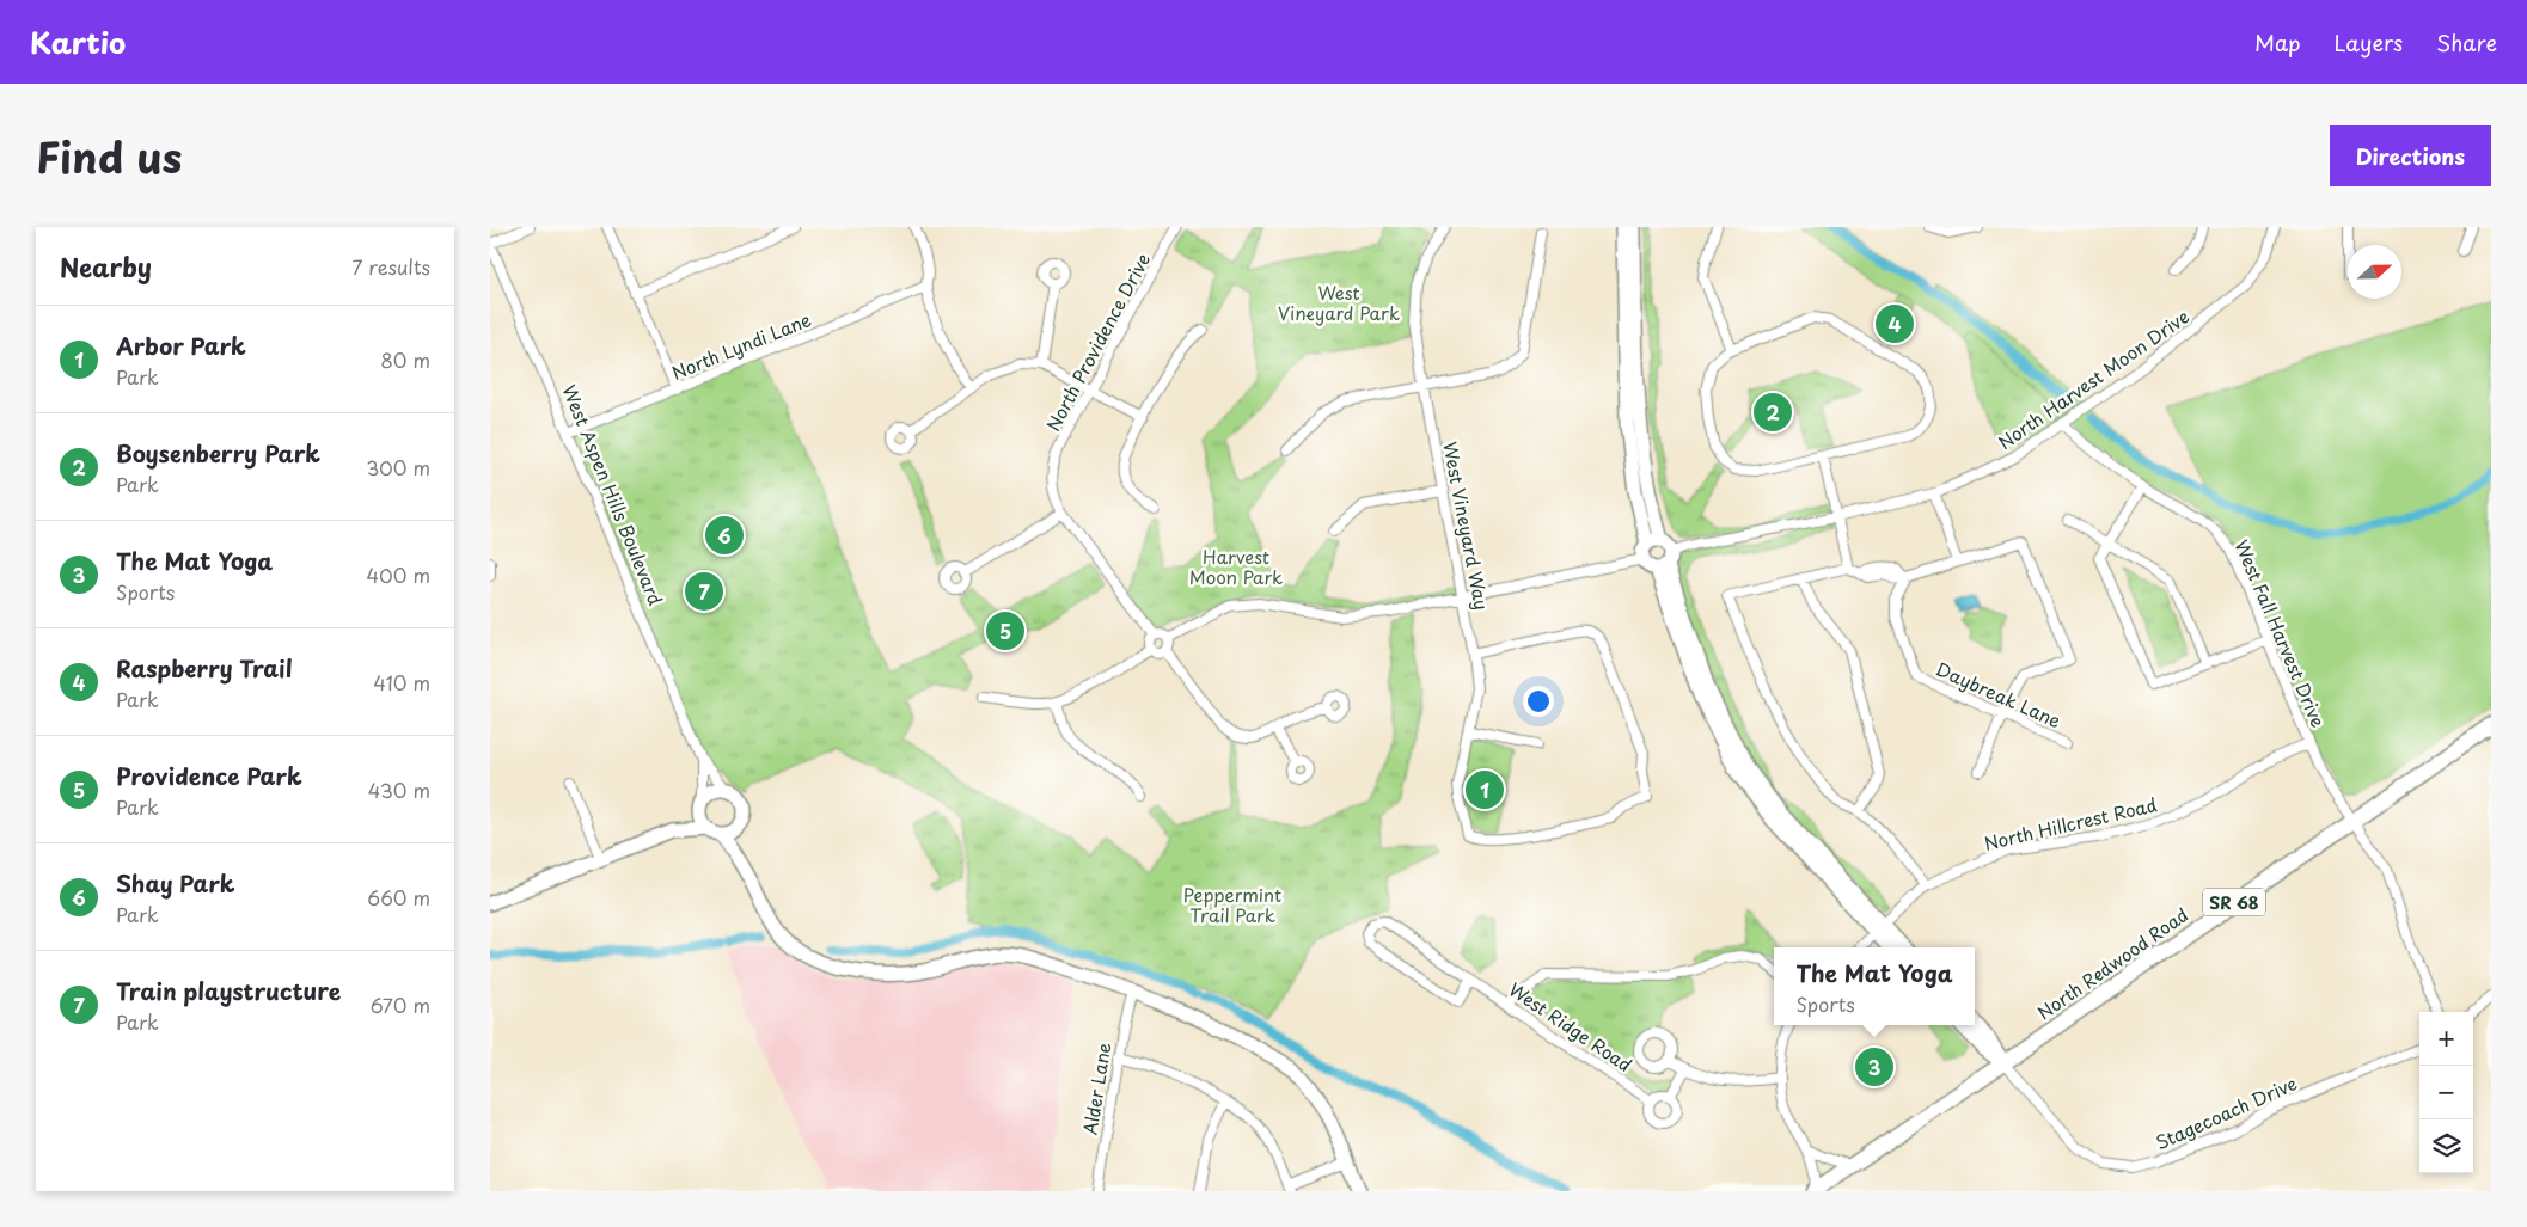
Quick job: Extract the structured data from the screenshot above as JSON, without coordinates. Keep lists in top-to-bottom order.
{
  "streets": {
    "main road": ["SR 68", "North Redwood Road"],
    "street": [
      "North Providence Drive",
      "North Lyndi Lane",
      "North Harvest Moon Drive",
      "West Aspen Hills Boulevard",
      "West Vineyard Way",
      "West Fall Harvest Drive",
      "Daybreak Lane",
      "North Hillcrest Road",
      "West Ridge Road",
      "Alder Lane",
      "Stagecoach Drive"
    ]
  },
  "crossings": [
    ["North Lyndi Lane", "West Aspen Hills Boulevard"],
    ["North Harvest Moon Drive", "West Fall Harvest Drive"],
    ["West Fall Harvest Drive", "North Redwood Road"],
    ["North Redwood Road", "Stagecoach Drive"]
  ],
  "parks": ["West Vineyard Park", "Harvest Moon Park", "Peppermint Trail Park"],
  "north": "right",
  "page": {
    "header": "Kartio",
    "nav": ["Map", "Layers", "Share"],
    "title": "Find us",
    "buttons": "Directions",
    "heading": ["Nearby", "7 results"],
    "pins": [
      "4",
      "2",
      "6",
      "7",
      "5",
      "1",
      "3"
    ],
    "list": [
      {
        "mark": "1",
        "name": "Arbor Park",
        "note": "Park",
        "value": "80 m"
      },
      {
        "mark": "2",
        "name": "Boysenberry Park",
        "note": "Park",
        "value": "300 m"
      },
      {
        "mark": "3",
        "name": "The Mat Yoga",
        "note": "Sports",
        "value": "400 m"
      },
      {
        "mark": "4",
        "name": "Raspberry Trail",
        "note": "Park",
        "value": "410 m"
      },
      {
        "mark": "5",
        "name": "Providence Park",
        "note": "Park",
        "value": "430 m"
      },
      {
        "mark": "6",
        "name": "Shay Park",
        "note": "Park",
        "value": "660 m"
      },
      {
        "mark": "7",
        "name": "Train playstructure",
        "note": "Park",
        "value": "670 m"
      }
    ],
    "popup": ["The Mat Yoga", "Sports"],
    "map_buttons": ["+", "−"]
  }
}
